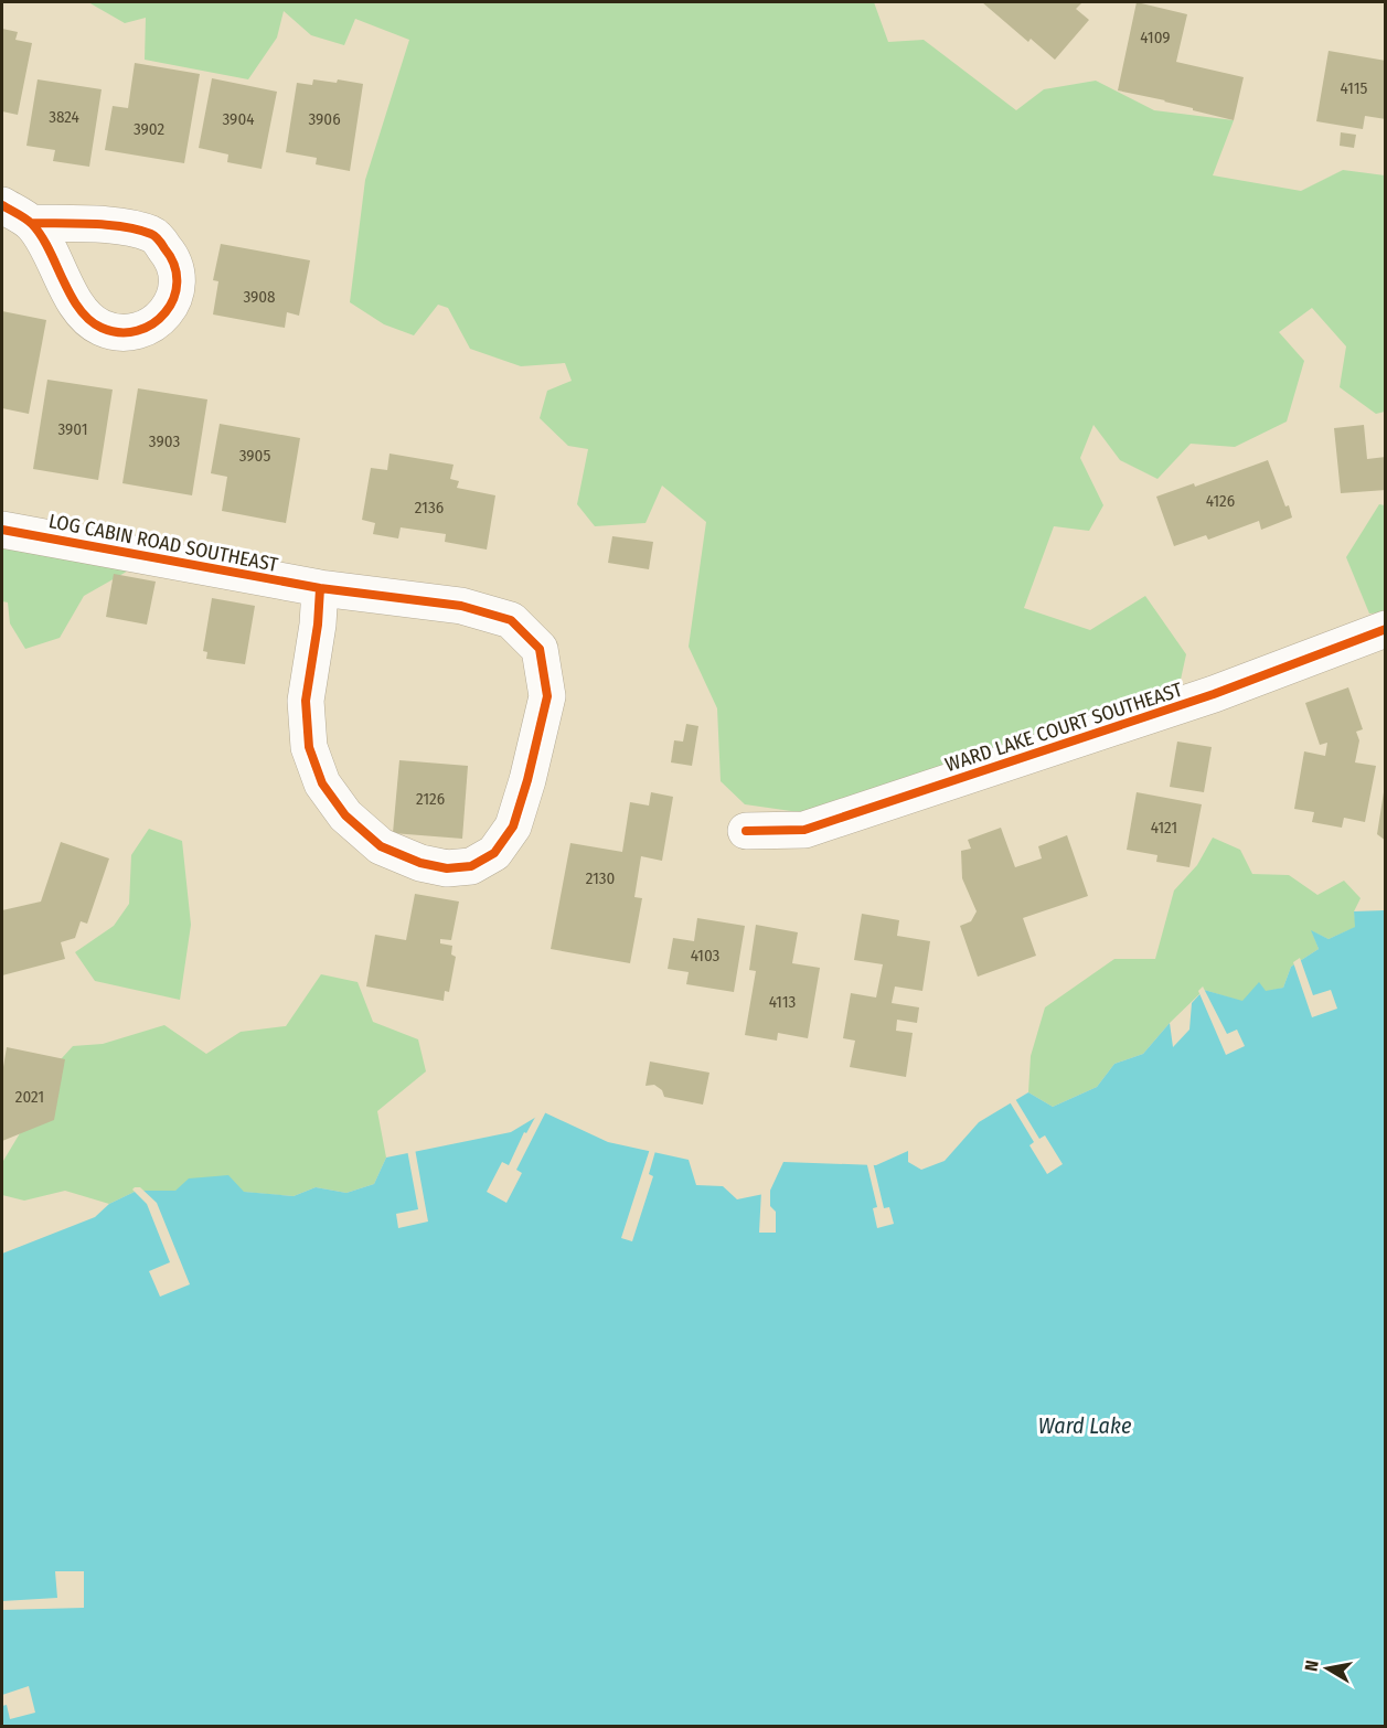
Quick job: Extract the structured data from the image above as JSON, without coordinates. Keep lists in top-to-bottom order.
{
  "streets": {
    "street": ["LOG CABIN ROAD SOUTHEAST", "WARD LAKE COURT SOUTHEAST"]
  },
  "water": ["Ward Lake"],
  "house_numbers": [
    "4109",
    "4115",
    "3824",
    "3904",
    "3906",
    "3902",
    "3908",
    "3901",
    "3903",
    "3905",
    "4126",
    "2136",
    "2126",
    "4121",
    "2130",
    "4103",
    "4113",
    "2021"
  ],
  "north": "left"
}
